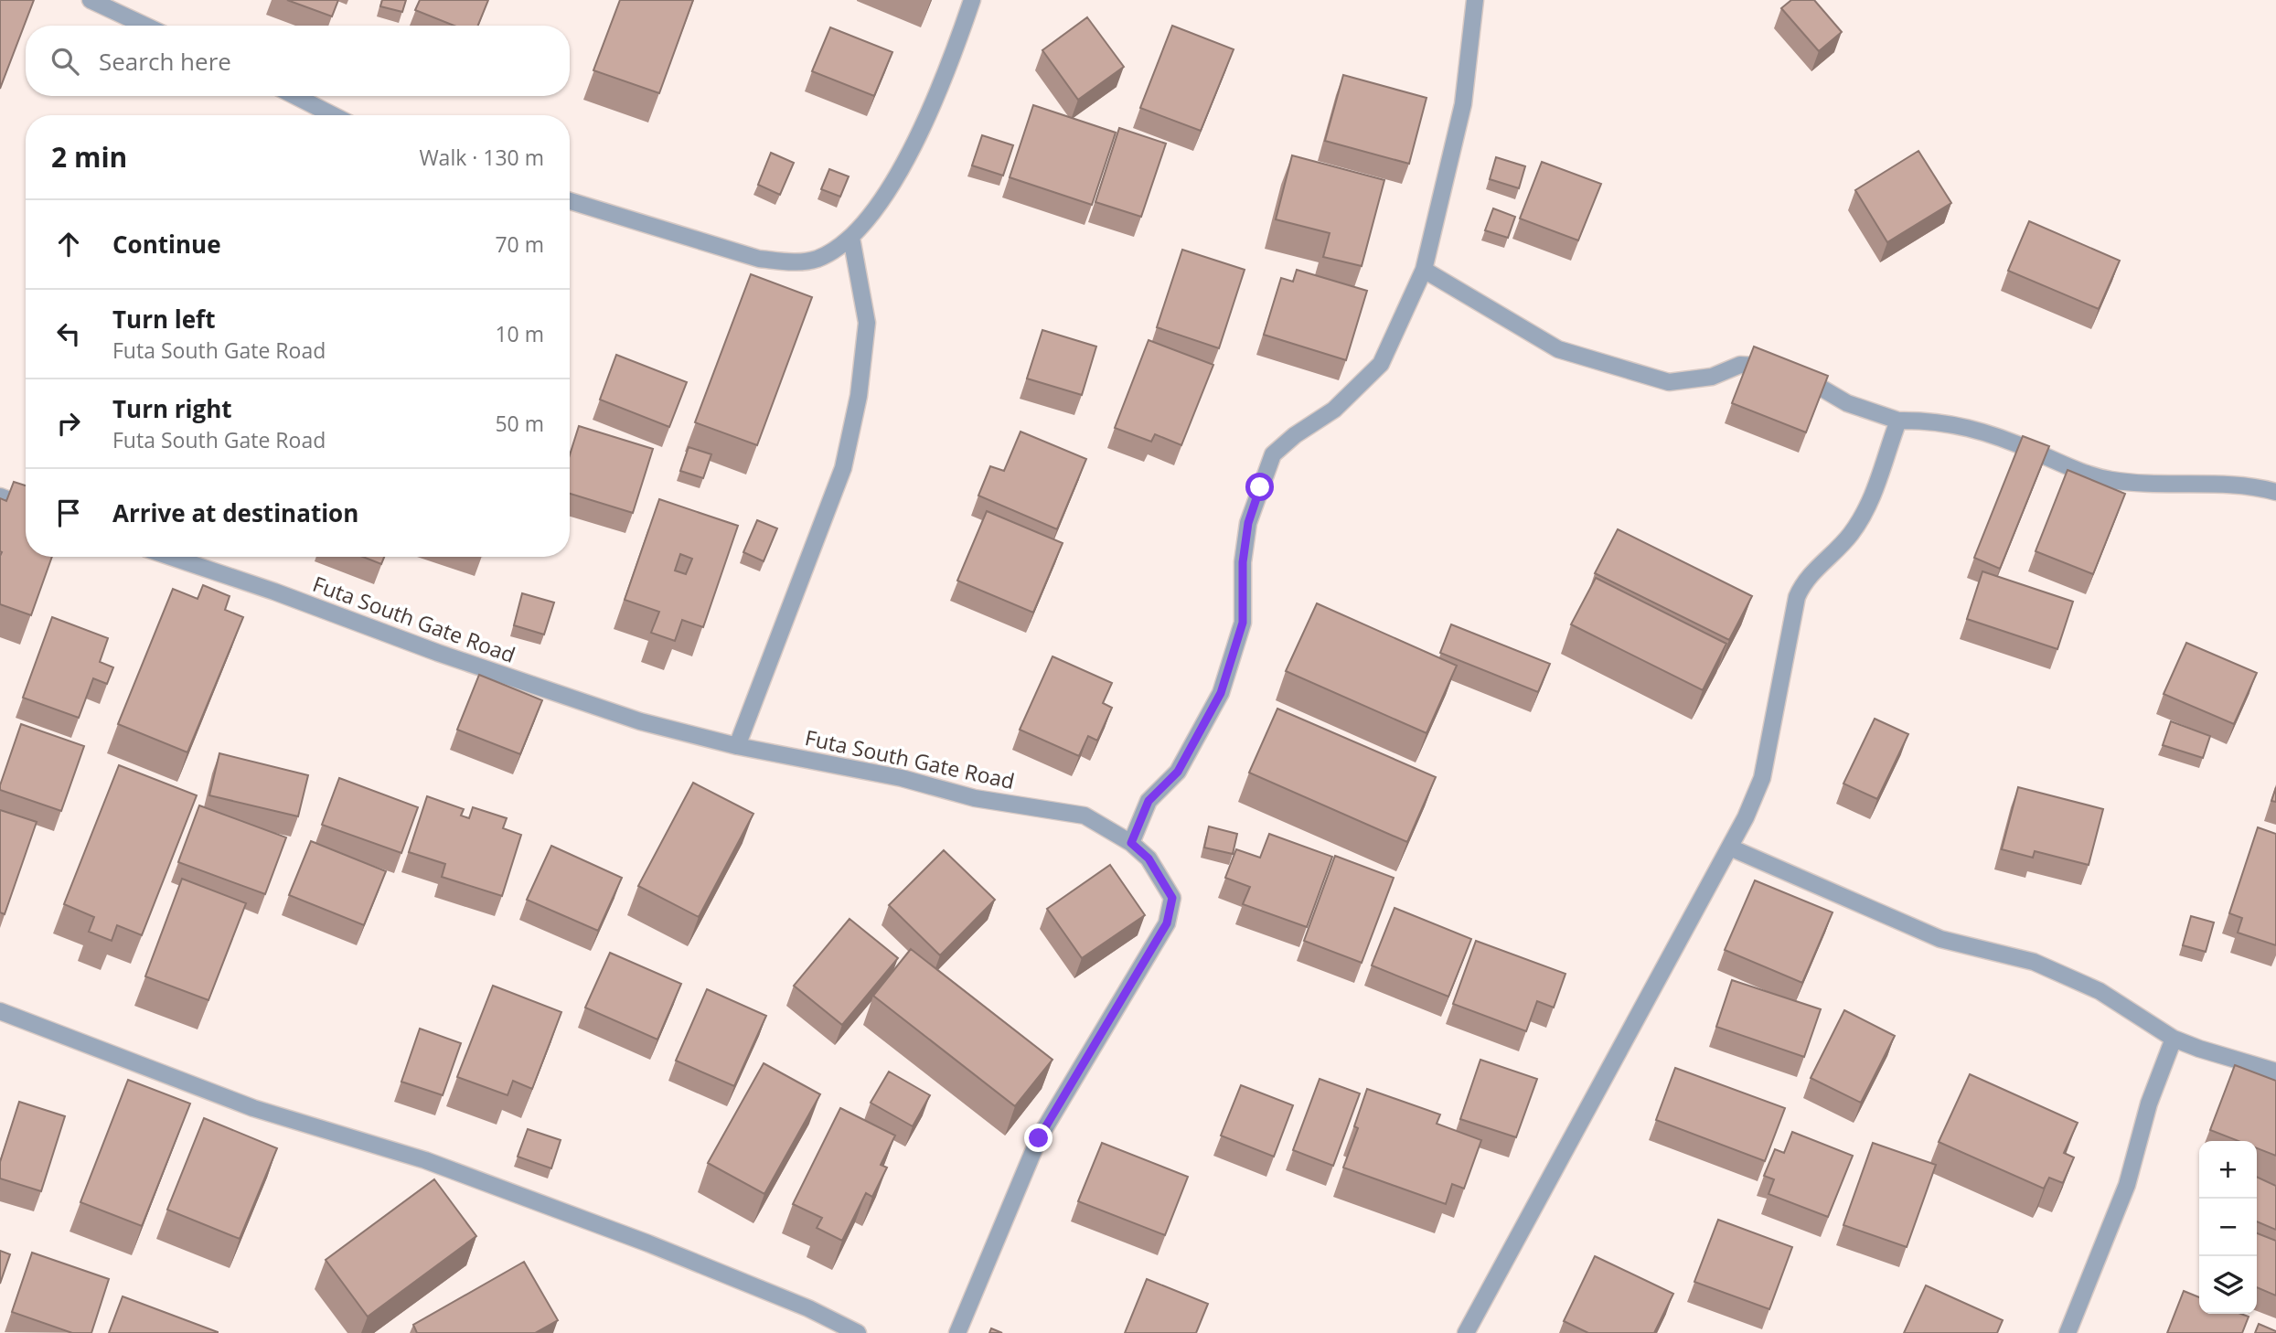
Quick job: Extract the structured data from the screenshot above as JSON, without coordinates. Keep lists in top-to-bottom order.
{
  "streets": {
    "street": ["Futa South Gate Road"]
  },
  "page": {
    "search": "Search here",
    "heading": ["2 min", "Walk · 130 m"],
    "list": [
      ["Continue", "70 m"],
      ["Turn left", "Futa South Gate Road", "10 m"],
      ["Turn right", "Futa South Gate Road", "50 m"],
      "Arrive at destination"
    ],
    "map_buttons": ["+", "−"]
  }
}
